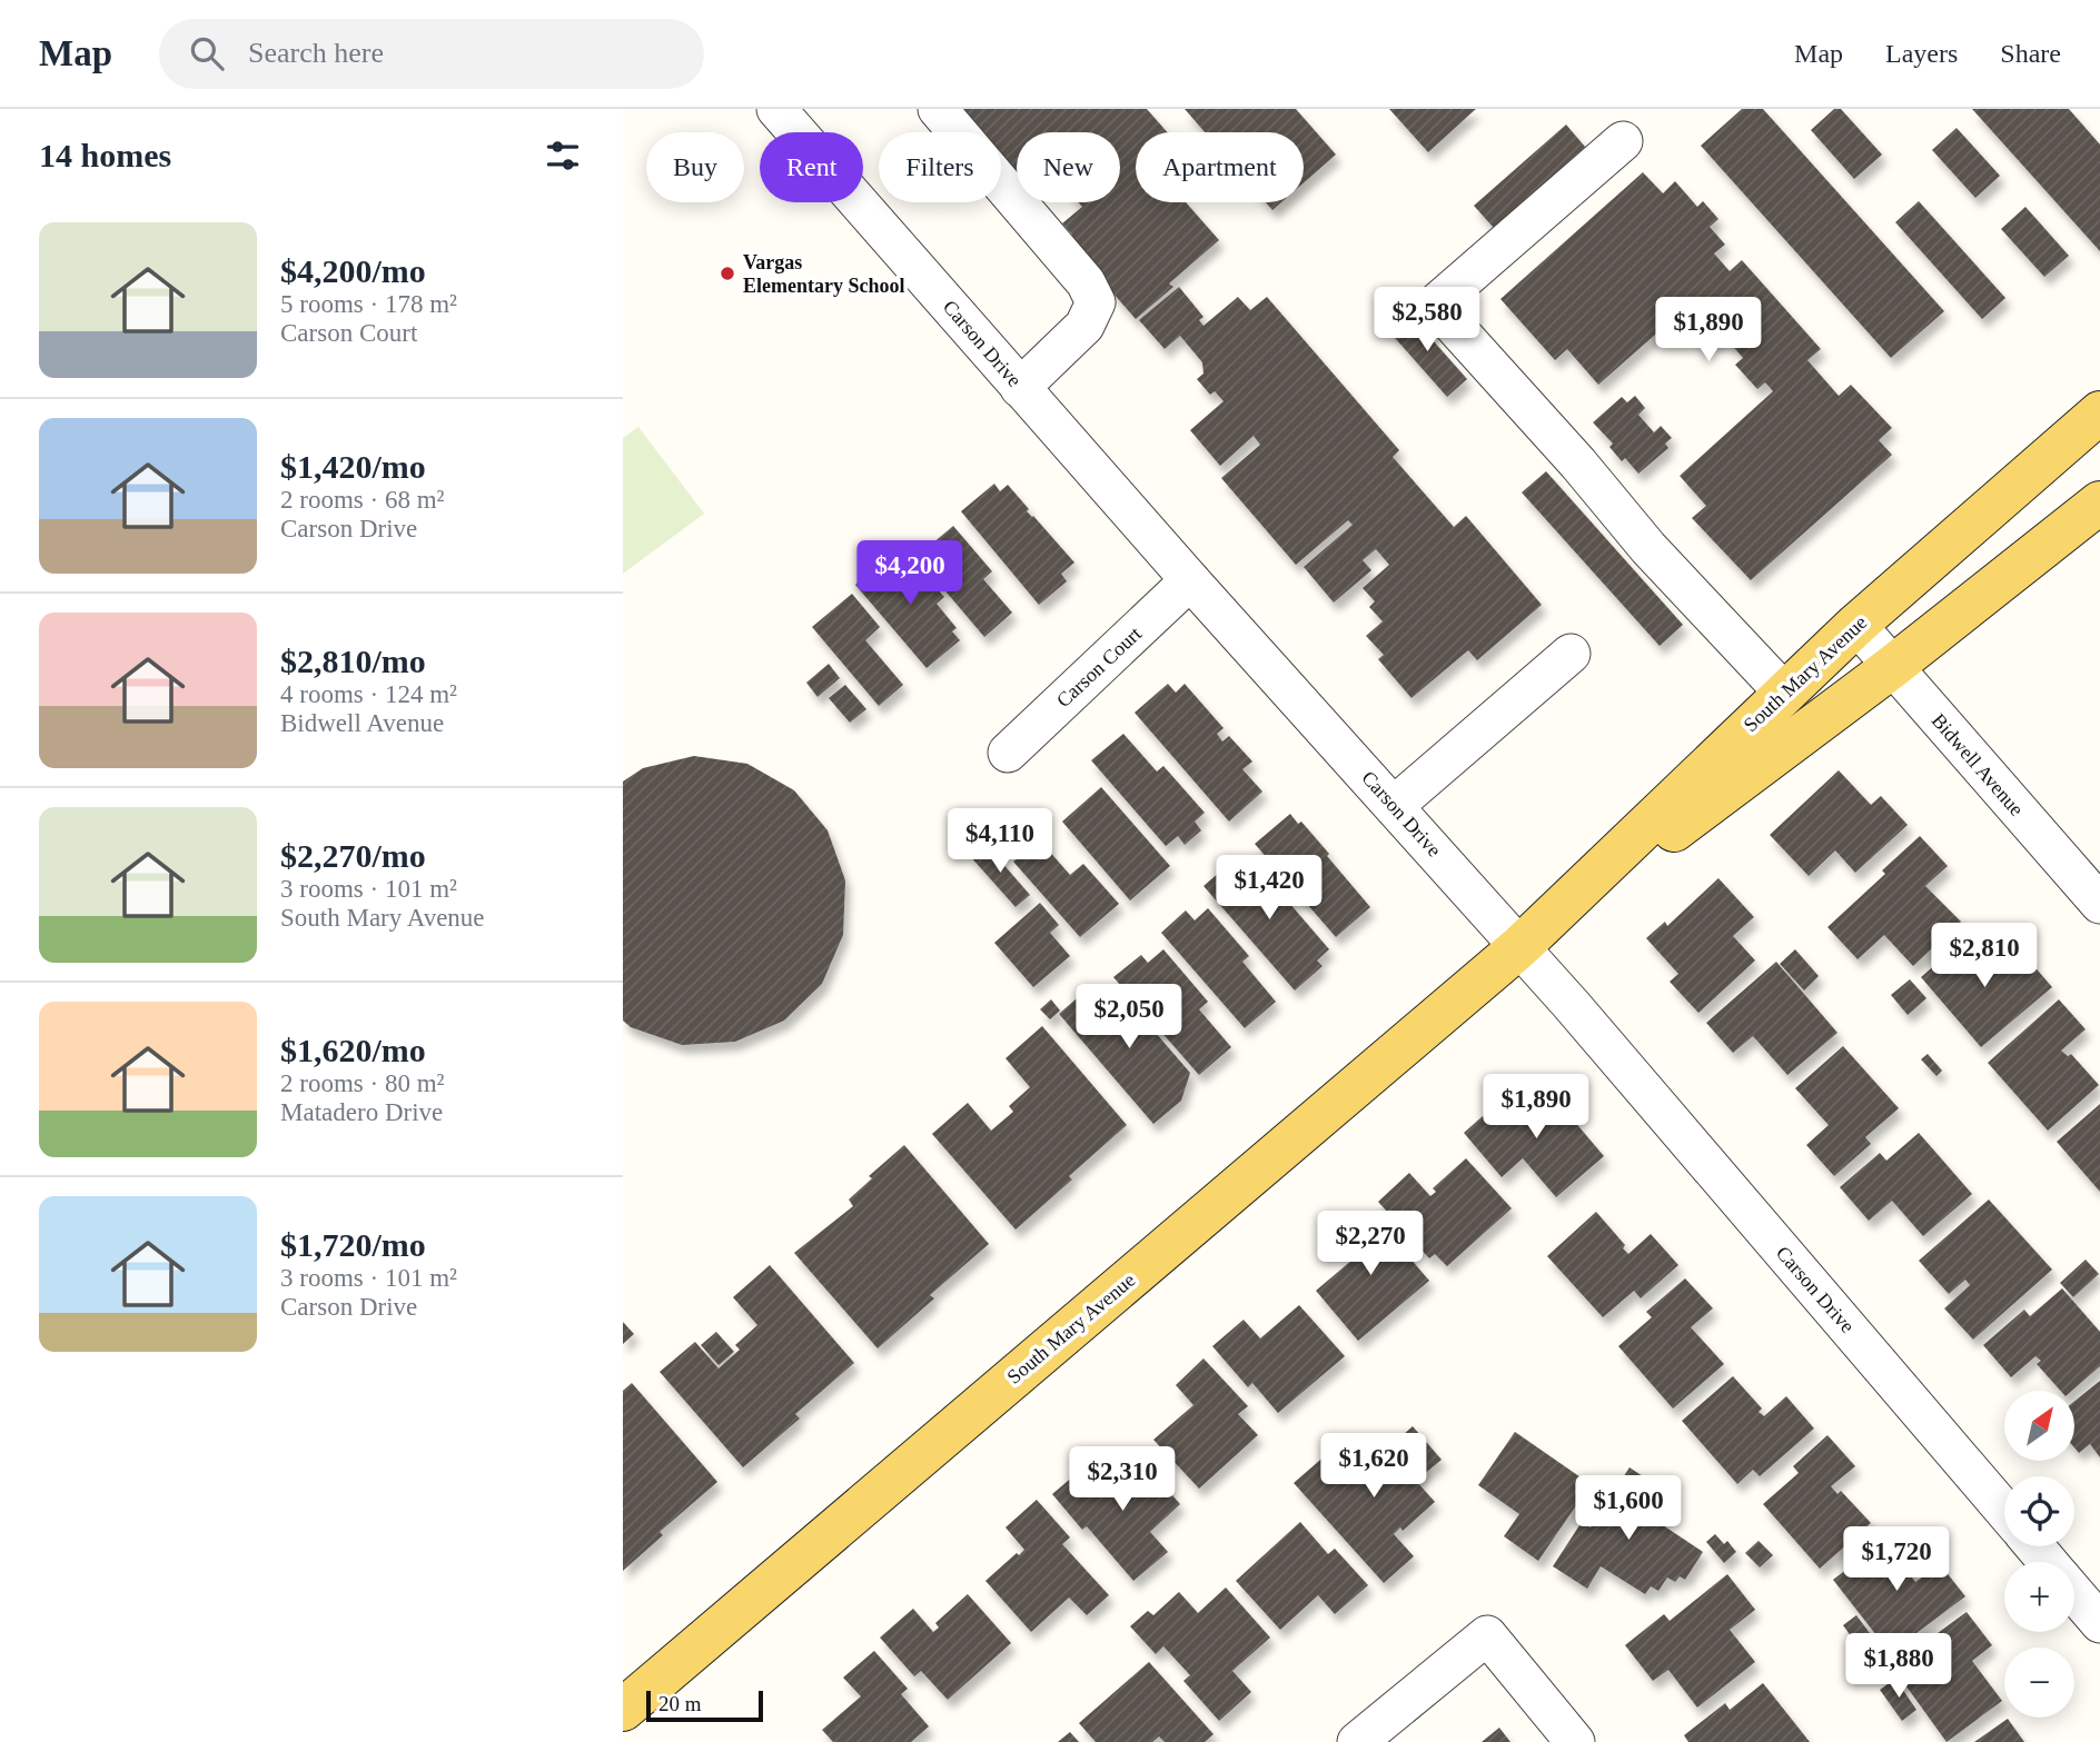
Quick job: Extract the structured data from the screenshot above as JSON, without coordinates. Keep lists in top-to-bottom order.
{
  "streets": {
    "main road": ["South Mary Avenue"],
    "street": ["Carson Drive", "Carson Court", "Bidwell Avenue"]
  },
  "crossings": [
    ["Carson Drive", "Carson Court"],
    ["Carson Drive", "South Mary Avenue"],
    ["South Mary Avenue", "Bidwell Avenue"]
  ],
  "places": ["Vargas Elementary School"],
  "scale_bar": "20 m",
  "north": "top right",
  "page": {
    "header": "Map",
    "search": "Search here",
    "nav": ["Map", "Layers", "Share"],
    "heading": "14 homes",
    "chip": [
      "Buy",
      "Rent",
      "Filters",
      "New",
      "Apartment"
    ],
    "list": [
      {
        "name": "$4,200/mo",
        "note": "5 rooms · 178 m² · Carson Court"
      },
      {
        "name": "$1,420/mo",
        "note": "2 rooms · 68 m² · Carson Drive"
      },
      {
        "name": "$2,810/mo",
        "note": "4 rooms · 124 m² · Bidwell Avenue"
      },
      {
        "name": "$2,270/mo",
        "note": "3 rooms · 101 m² · South Mary Avenue"
      },
      {
        "name": "$1,620/mo",
        "note": "2 rooms · 80 m² · Matadero Drive"
      },
      {
        "name": "$1,720/mo",
        "note": "3 rooms · 101 m² · Carson Drive"
      }
    ],
    "price": [
      "$2,580",
      "$1,890",
      "$4,200",
      "$4,110",
      "$1,420",
      "$2,810",
      "$2,050",
      "$1,890",
      "$2,270",
      "$1,620",
      "$2,310",
      "$1,600",
      "$1,720",
      "$1,880"
    ],
    "map_buttons": ["+", "−"],
    "scale": "20 m"
  }
}
